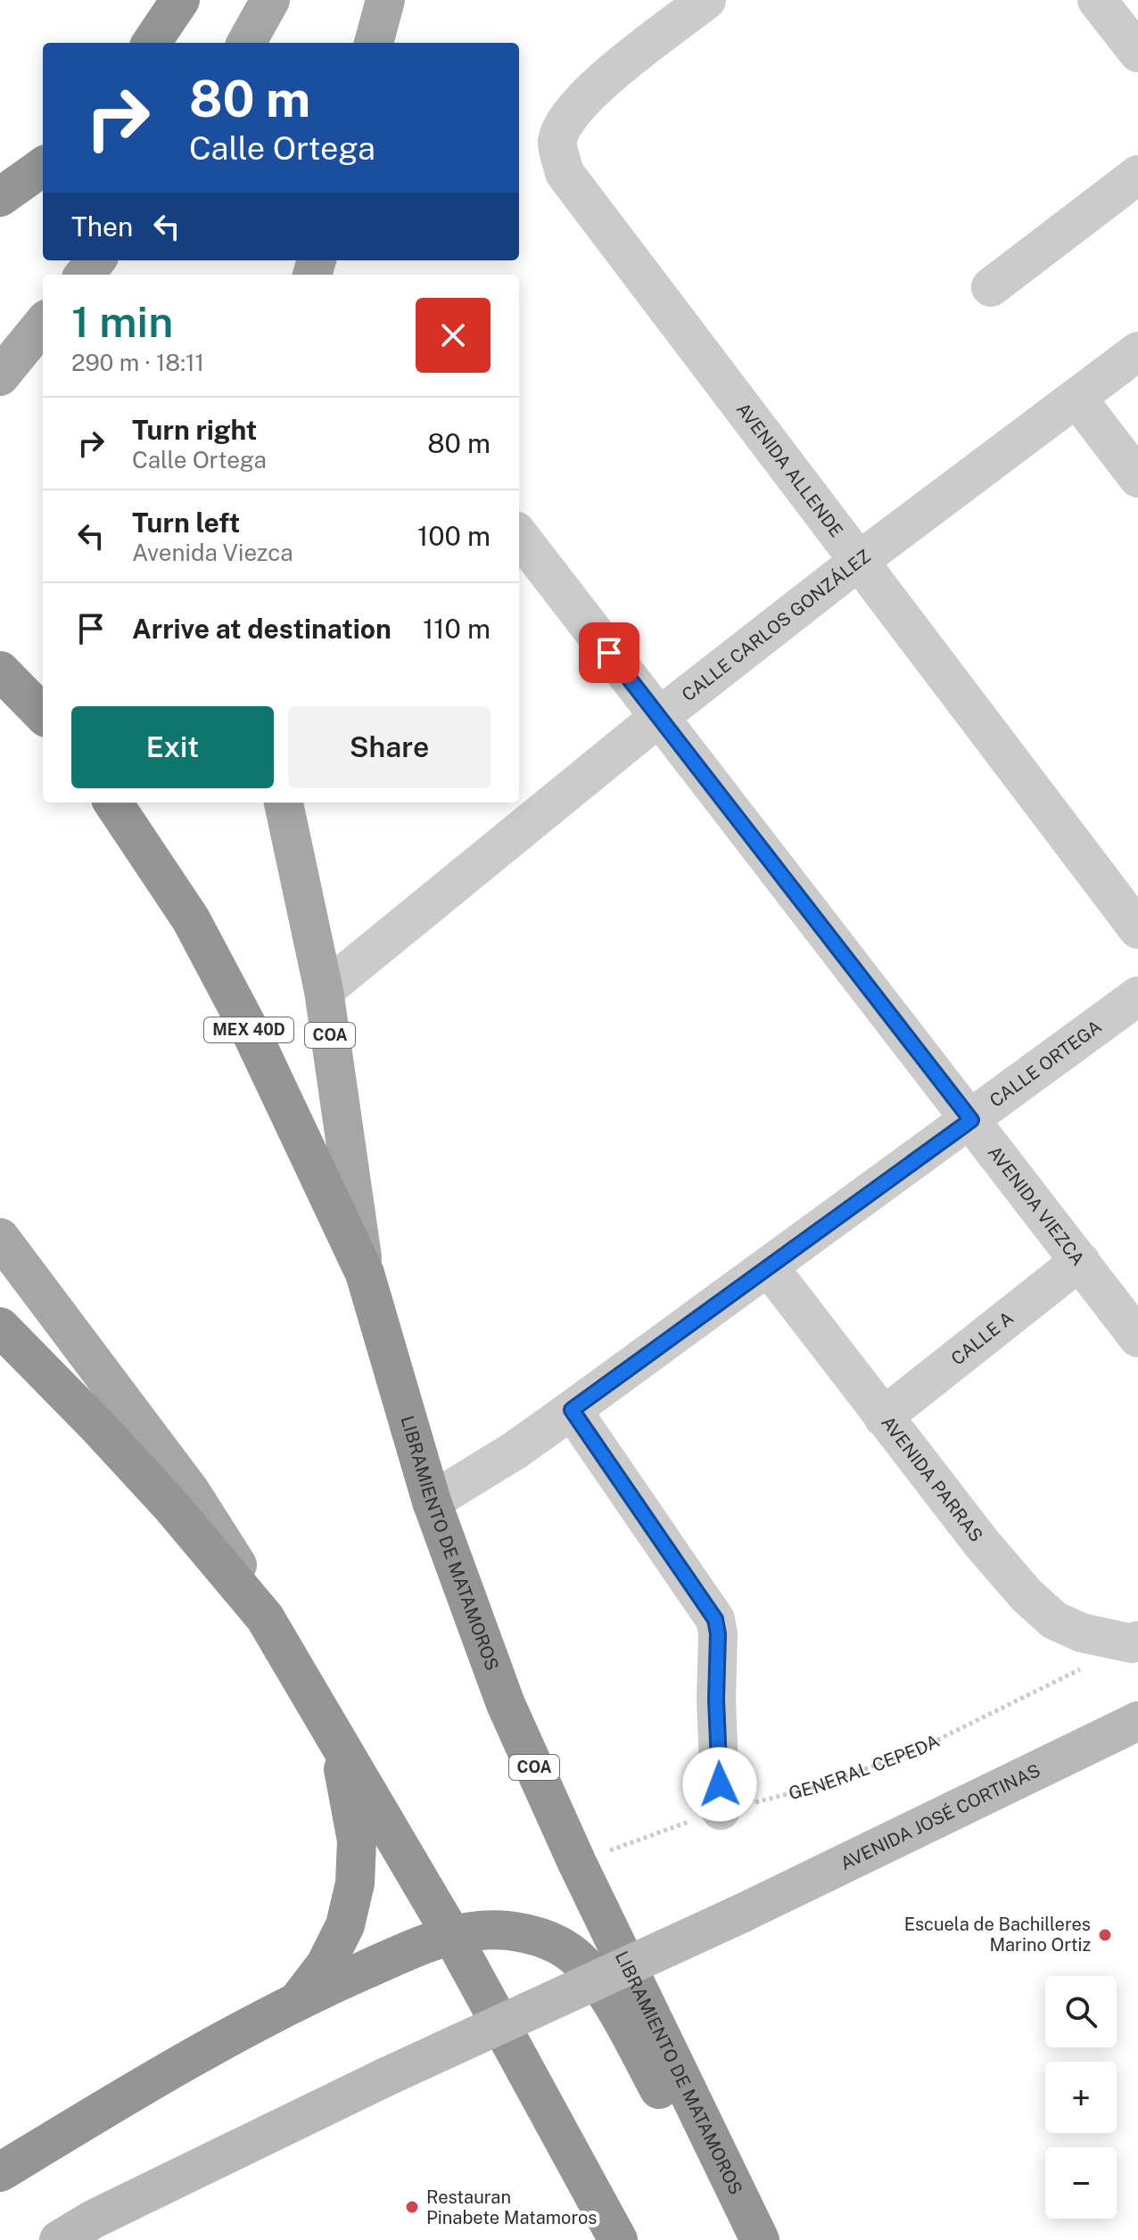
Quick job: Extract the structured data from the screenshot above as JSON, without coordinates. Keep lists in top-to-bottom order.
{
  "streets": {
    "highway": ["MEX 40D", "COA", "LIBRAMIENTO DE MATAMOROS"],
    "main road": ["AVENIDA JOSÉ CORTINAS"],
    "street": [
      "AVENIDA ALLENDE",
      "CALLE CARLOS GONZÁLEZ",
      "CALLE ORTEGA",
      "AVENIDA VIEZCA",
      "CALLE A",
      "AVENIDA PARRAS"
    ],
    "path": ["GENERAL CEPEDA"]
  },
  "crossings": [
    ["AVENIDA ALLENDE", "CALLE CARLOS GONZÁLEZ"],
    ["CALLE CARLOS GONZÁLEZ", "AVENIDA VIEZCA"],
    ["CALLE CARLOS GONZÁLEZ", "LIBRAMIENTO DE MATAMOROS"],
    ["MEX 40D", "LIBRAMIENTO DE MATAMOROS"],
    ["CALLE ORTEGA", "AVENIDA VIEZCA"],
    ["CALLE ORTEGA", "AVENIDA PARRAS"],
    ["CALLE ORTEGA", "LIBRAMIENTO DE MATAMOROS"],
    ["AVENIDA VIEZCA", "CALLE A"],
    ["CALLE A", "AVENIDA PARRAS"],
    ["LIBRAMIENTO DE MATAMOROS", "GENERAL CEPEDA"]
  ],
  "places": ["Escuela de Bachilleres Marino Ortiz", "Restauran Pinabete Matamoros"],
  "page": {
    "turn": ["80 m", "Calle Ortega"],
    "then": "Then",
    "heading": ["1 min", "290 m · 18:11"],
    "list": [
      {
        "name": "Turn right",
        "note": "Calle Ortega",
        "value": "80 m"
      },
      {
        "name": "Turn left",
        "note": "Avenida Viezca",
        "value": "100 m"
      },
      {
        "name": "Arrive at destination",
        "value": "110 m"
      }
    ],
    "buttons": ["Exit", "Share"],
    "map_buttons": ["+", "−"]
  }
}
